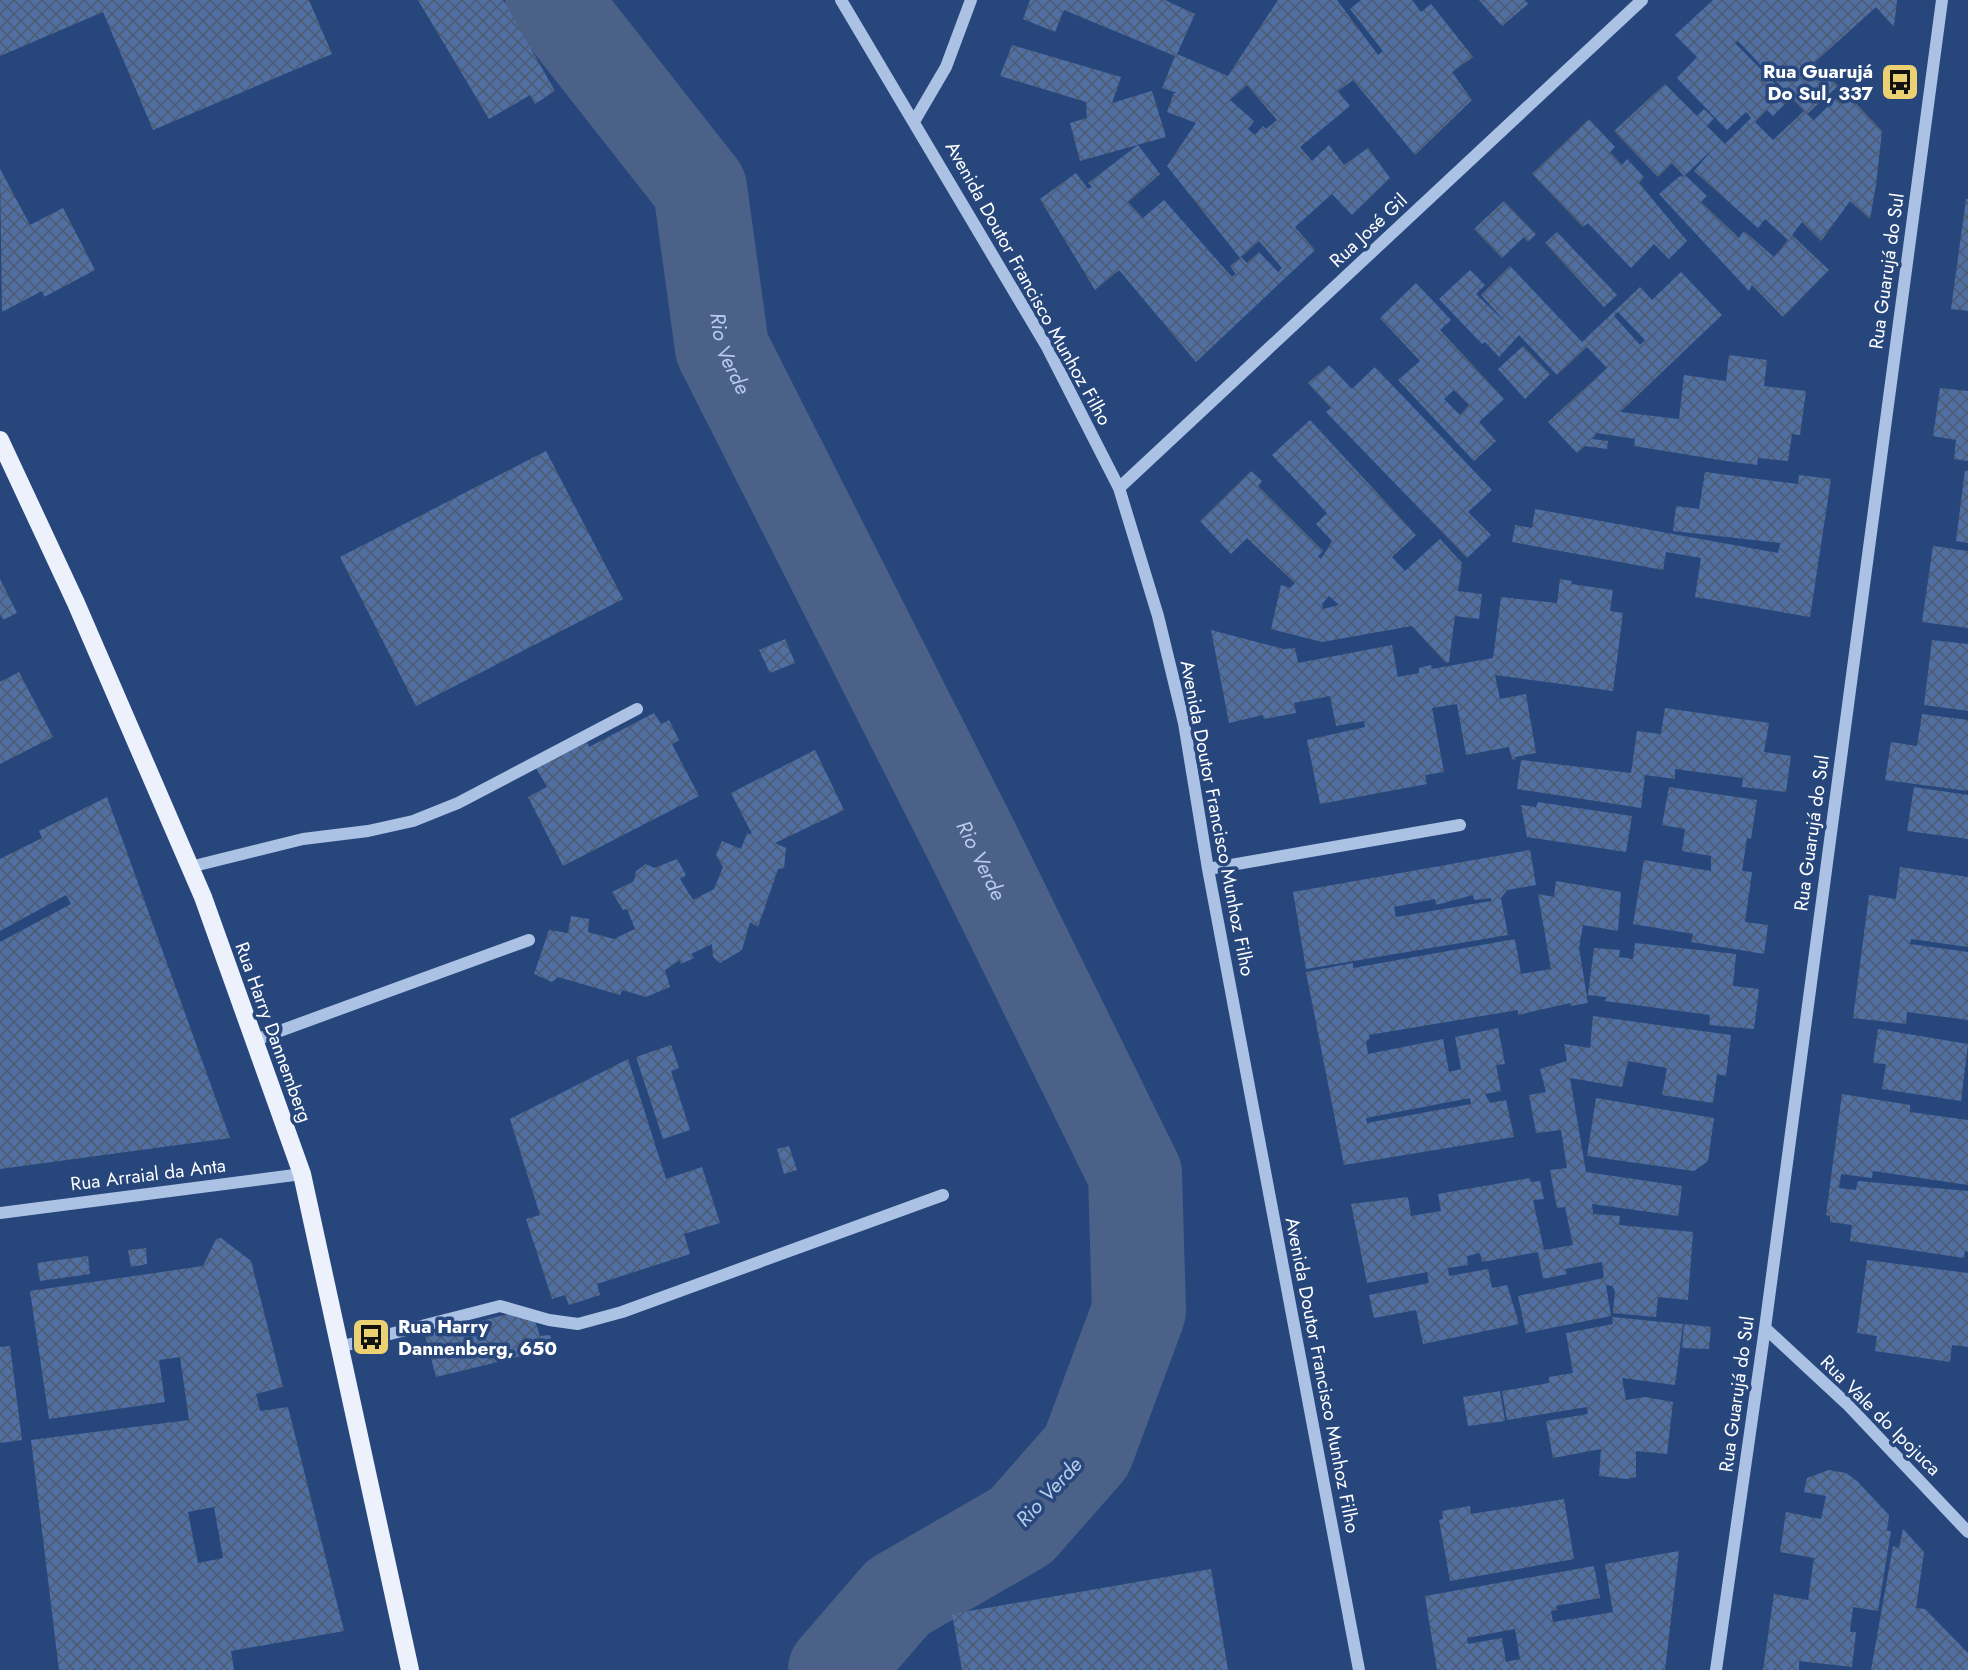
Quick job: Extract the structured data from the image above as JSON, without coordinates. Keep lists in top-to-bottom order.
{
  "streets": {
    "main road": ["Rua Harry Dannemberg"],
    "street": [
      "Rua José Gil",
      "Rua Guarujá do Sul",
      "Avenida Doutor Francisco Munhoz Filho",
      "Rua Arraial da Anta",
      "Rua Vale do Ipojuca"
    ]
  },
  "crossings": [
    ["Rua José Gil", "Avenida Doutor Francisco Munhoz Filho"],
    ["Rua Guarujá do Sul", "Rua Vale do Ipojuca"],
    ["Rua Harry Dannemberg", "Rua Arraial da Anta"]
  ],
  "water": ["Rio Verde"],
  "places": {
    "bus stop": ["Rua Guarujá Do Sul, 337", "Rua Harry Dannenberg, 650"]
  }
}
